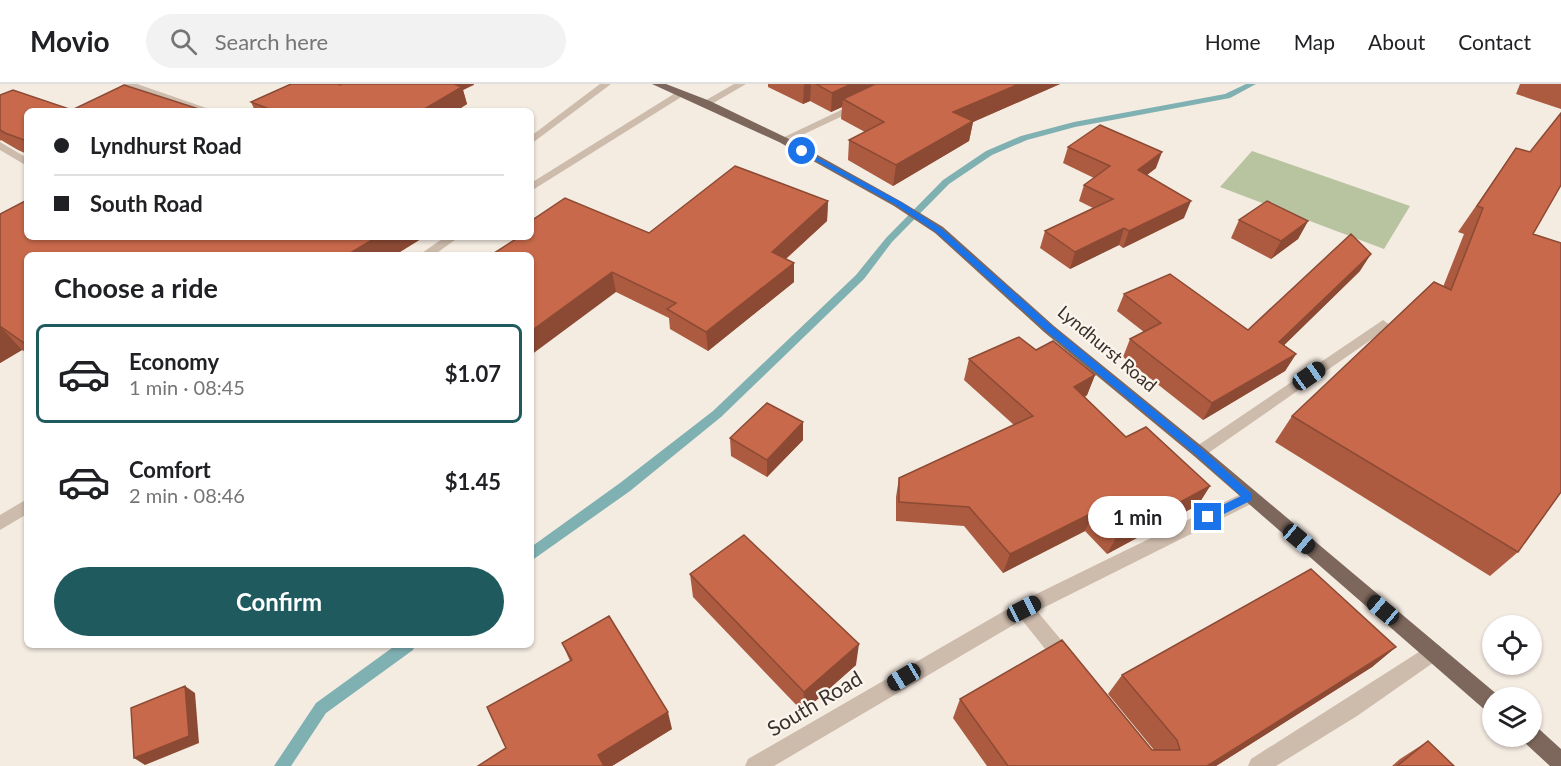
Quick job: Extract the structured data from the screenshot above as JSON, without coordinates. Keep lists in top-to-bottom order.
{
  "streets": {
    "main road": ["Lyndhurst Road"],
    "street": ["South Road"]
  },
  "crossings": [
    ["Lyndhurst Road", "South Road"]
  ],
  "page": {
    "header": "Movio",
    "search": "Search here",
    "nav": [
      "Home",
      "Map",
      "About",
      "Contact"
    ],
    "banner": ["Lyndhurst Road", "South Road"],
    "heading": "Choose a ride",
    "list": [
      {
        "name": "Economy",
        "note": "1 min · 08:45",
        "value": "$1.07"
      },
      {
        "name": "Comfort",
        "note": "2 min · 08:46",
        "value": "$1.45"
      }
    ],
    "bubble": "1 min",
    "buttons": "Confirm"
  }
}
